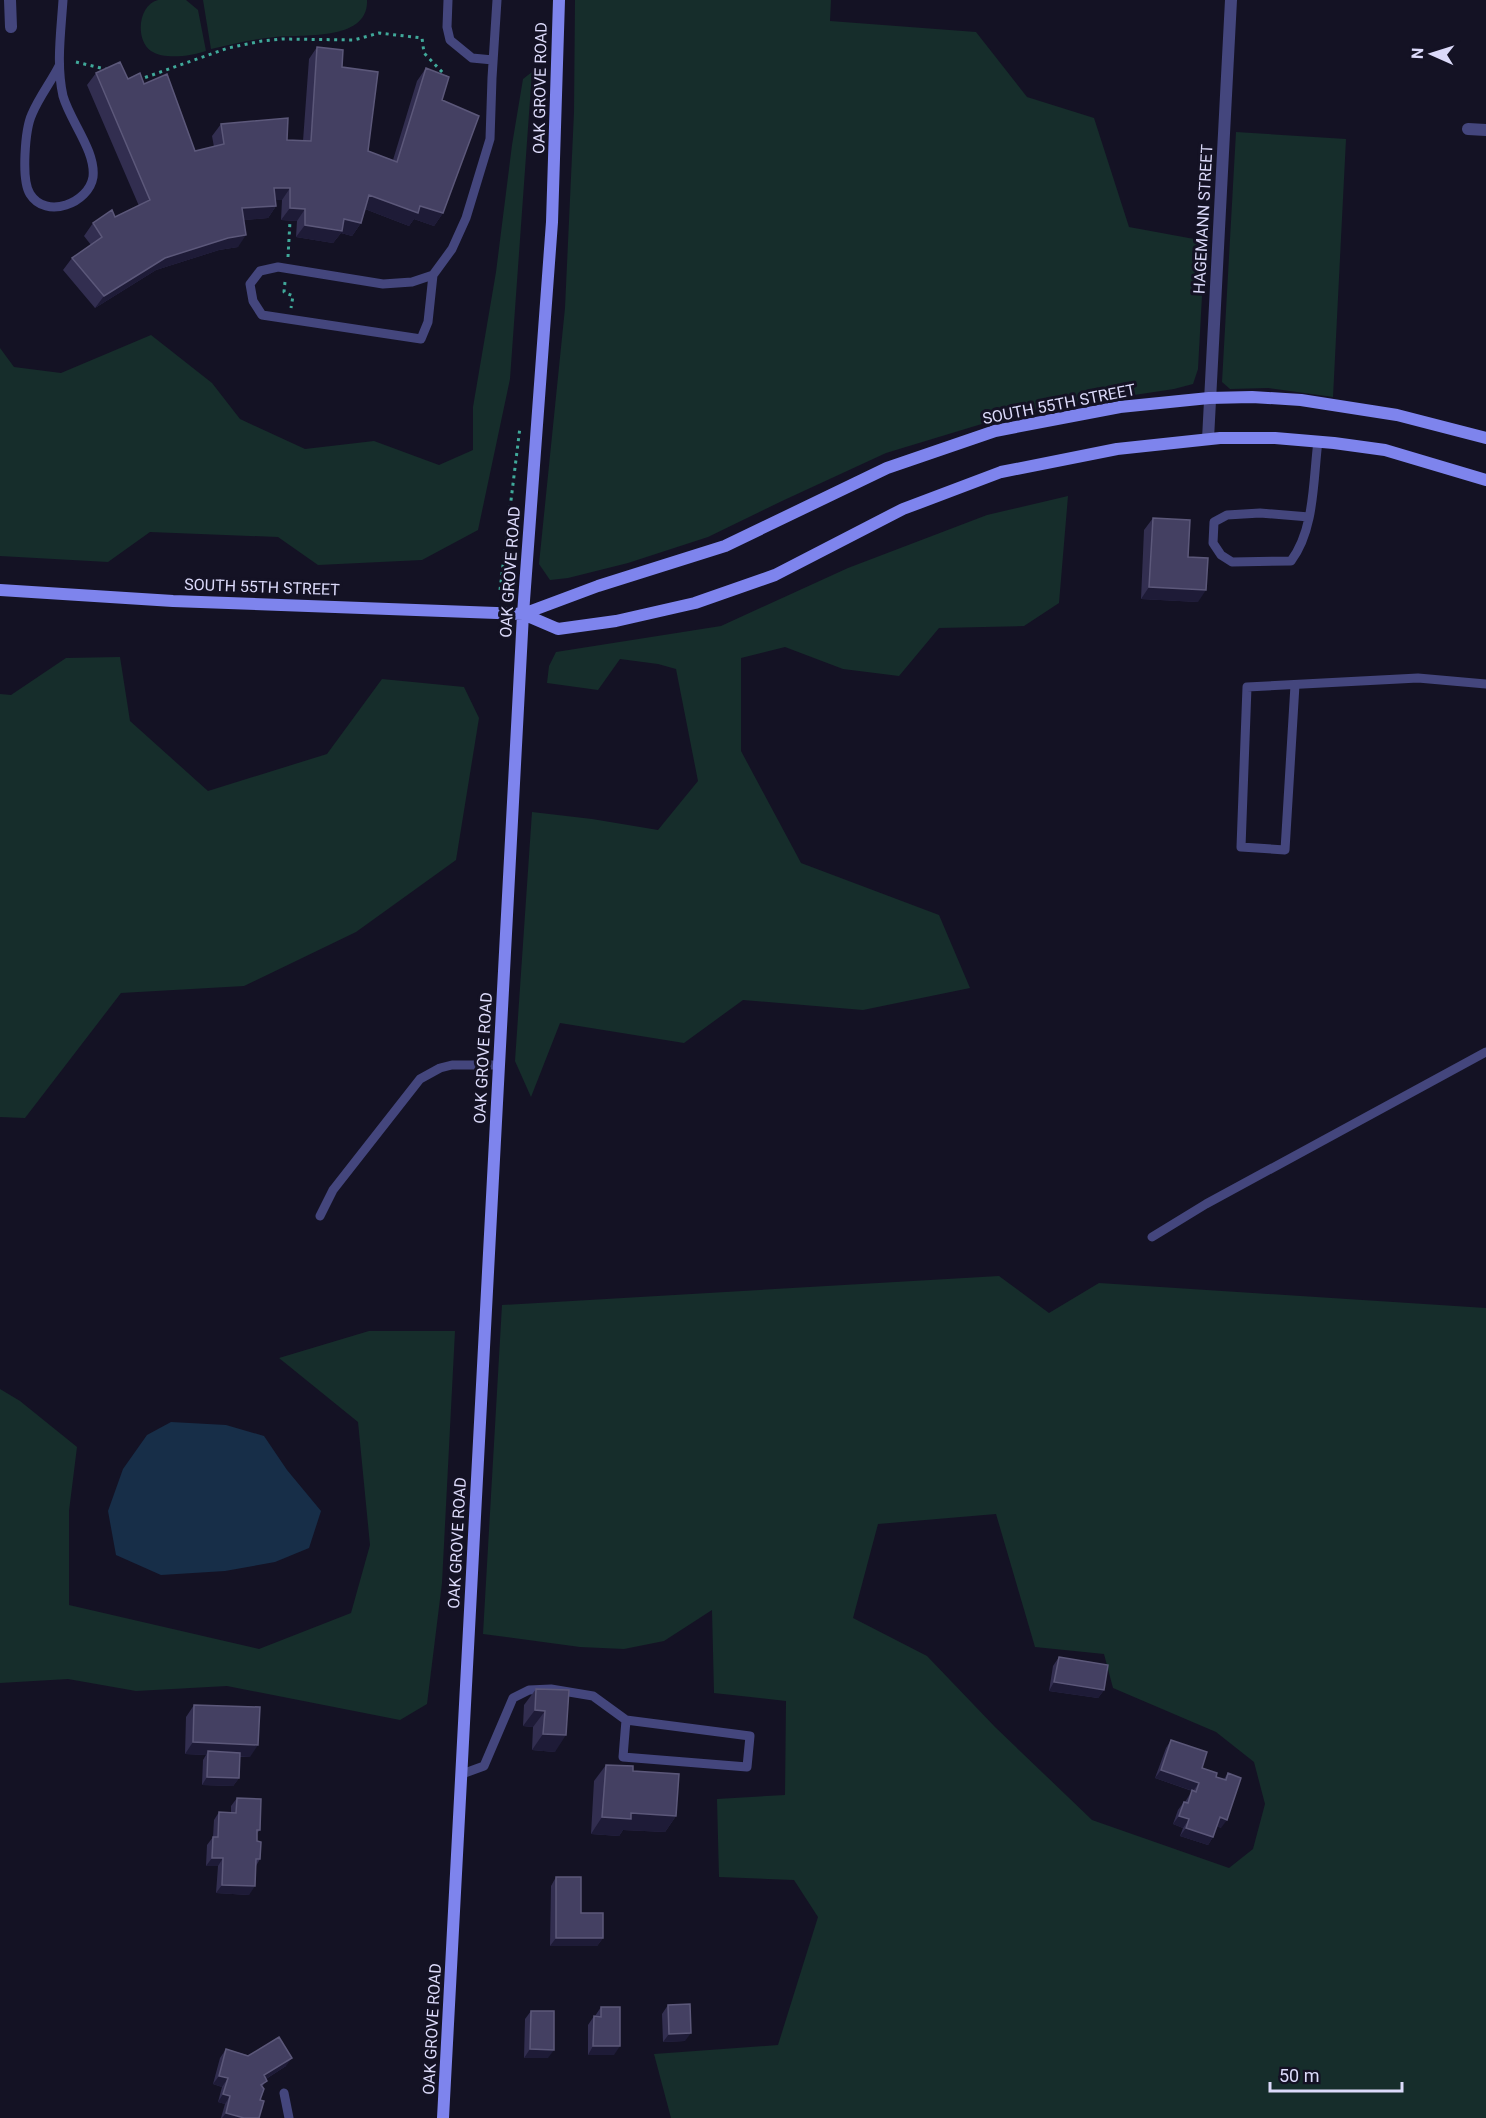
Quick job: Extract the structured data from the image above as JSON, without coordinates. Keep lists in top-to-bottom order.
{
  "streets": {
    "street": ["OAK GROVE ROAD", "HAGEMANN STREET", "SOUTH 55TH STREET"]
  },
  "crossings": [
    ["OAK GROVE ROAD", "SOUTH 55TH STREET"],
    ["HAGEMANN STREET", "SOUTH 55TH STREET"]
  ],
  "scale_bar": "50 m",
  "north": "left"
}
